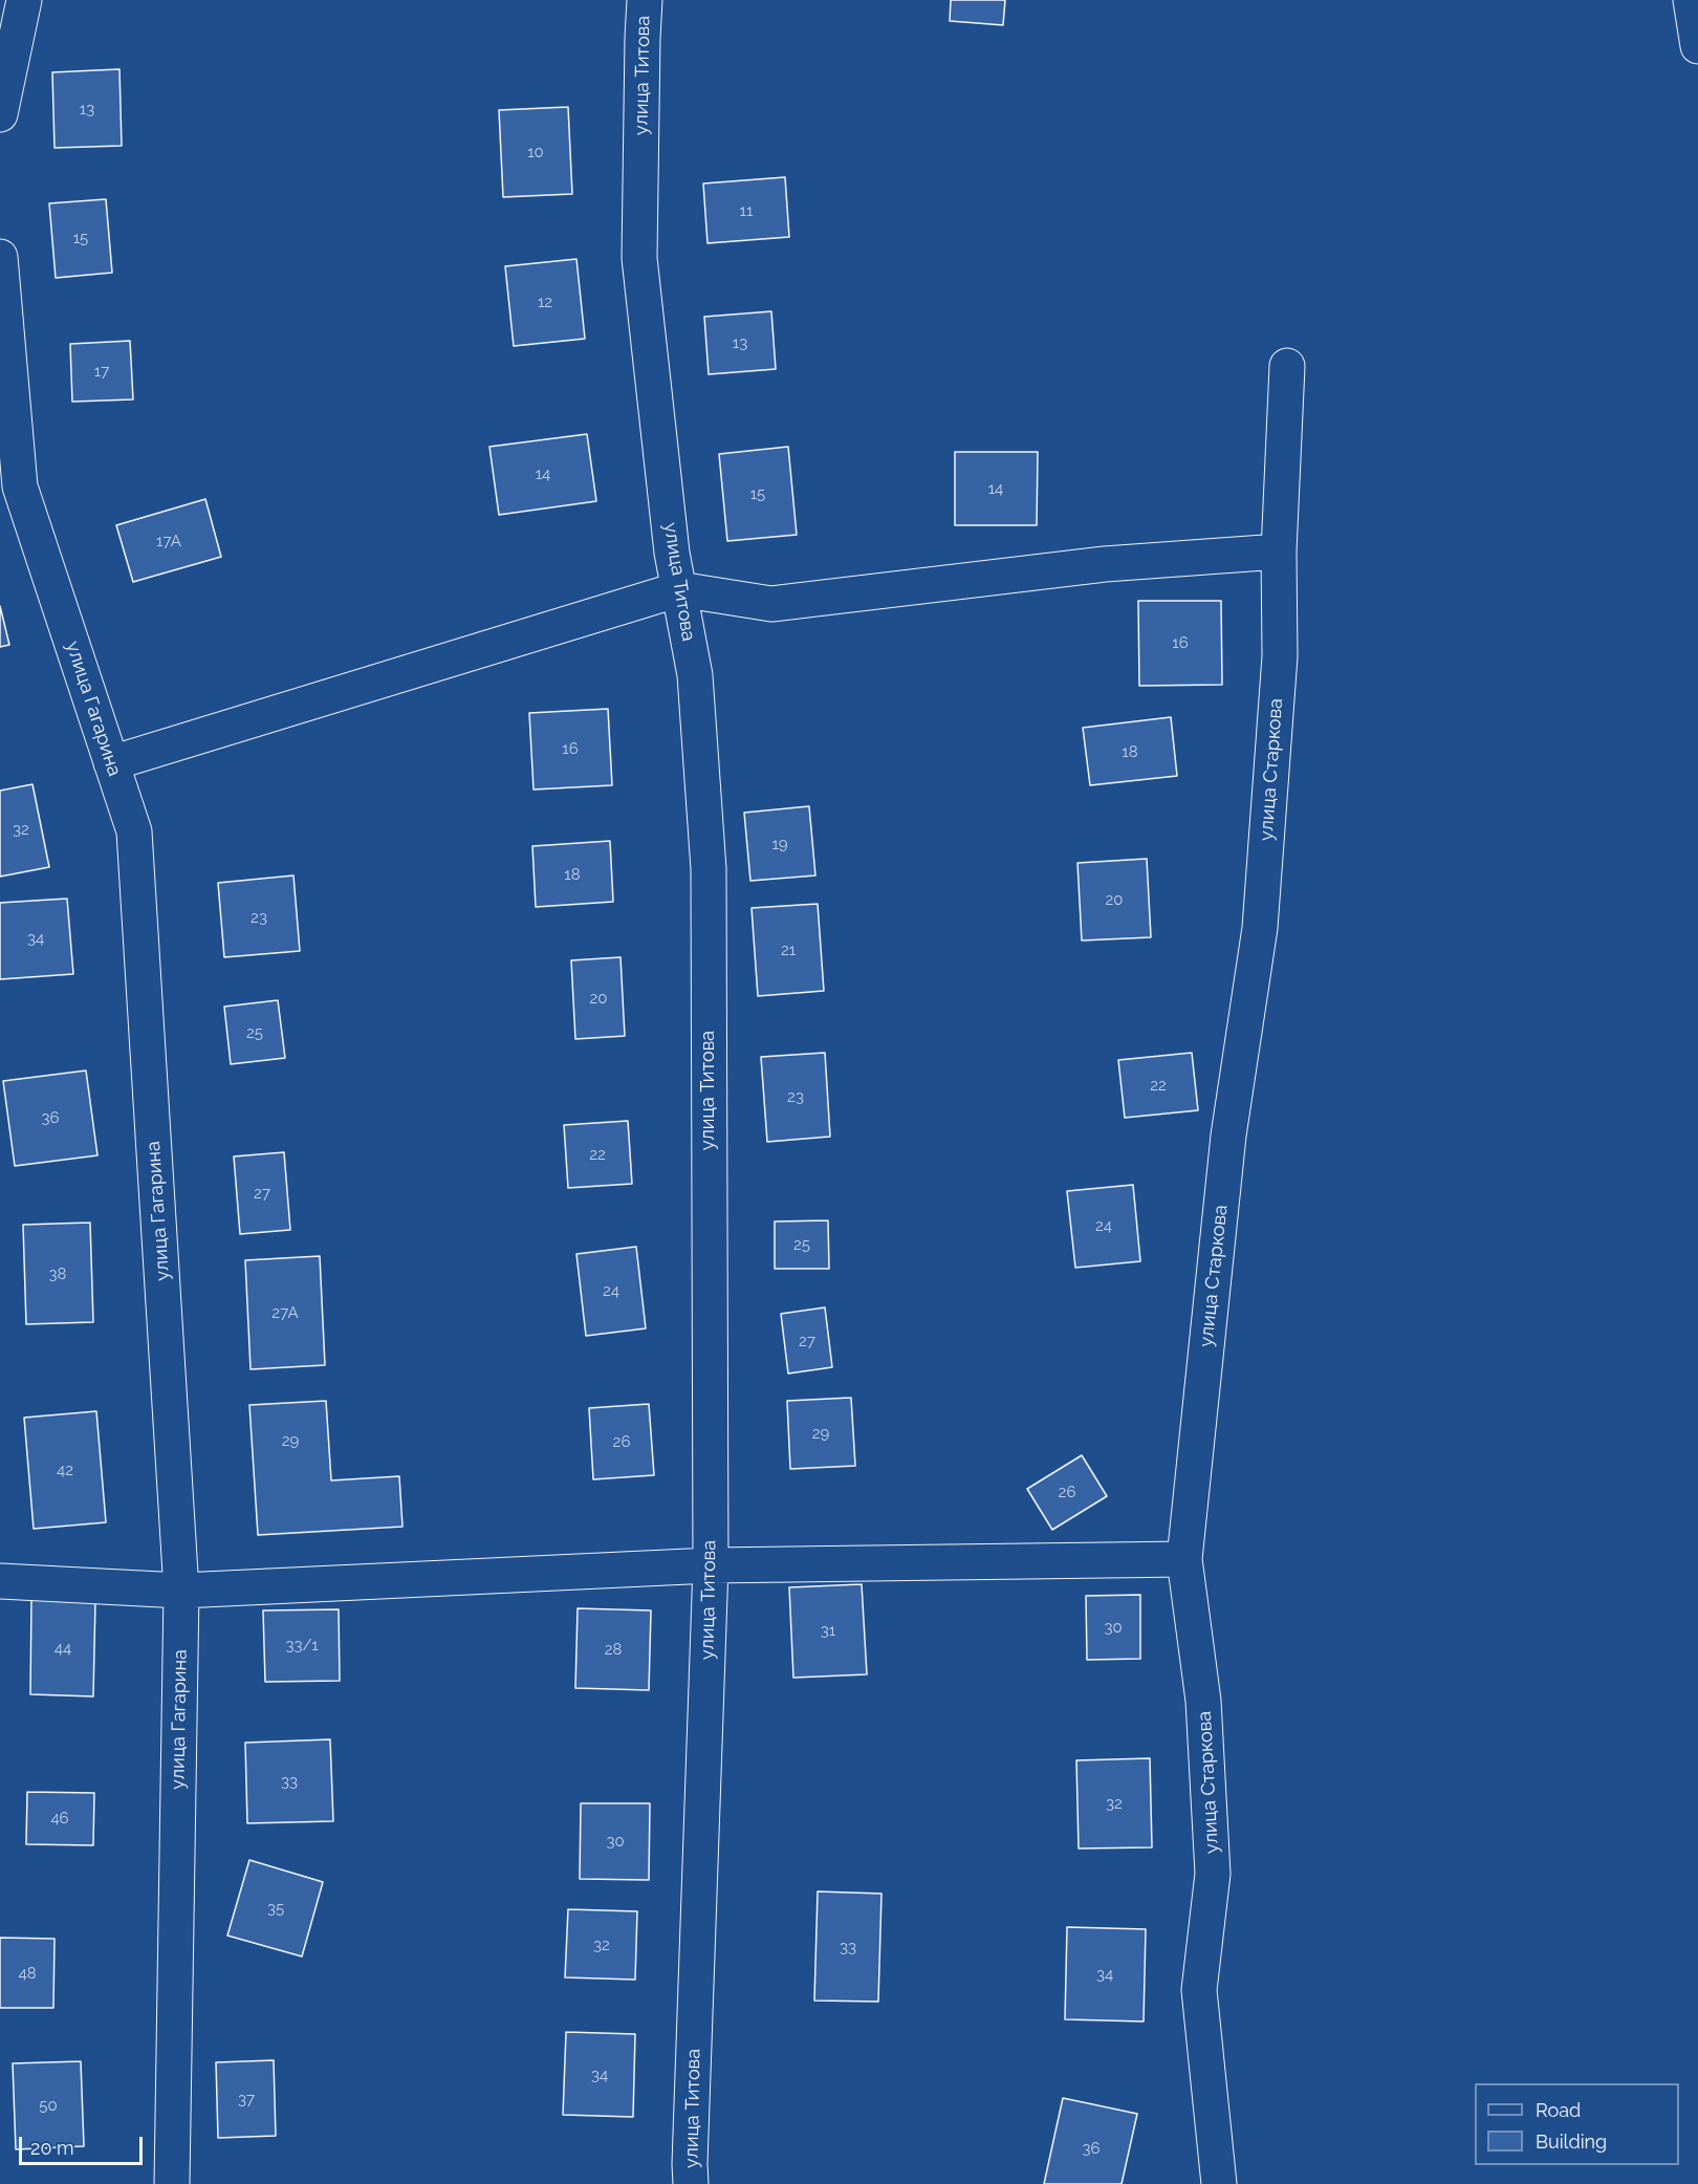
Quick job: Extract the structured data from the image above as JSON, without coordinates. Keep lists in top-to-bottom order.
{
  "streets": {
    "street": ["улица Титова", "улица Гагарина", "улица Старкова"]
  },
  "house_numbers": [
    "13",
    "10",
    "11",
    "15",
    "12",
    "13",
    "17",
    "14",
    "14",
    "15",
    "17А",
    "16",
    "16",
    "18",
    "32",
    "19",
    "18",
    "20",
    "23",
    "34",
    "21",
    "20",
    "25",
    "22",
    "23",
    "36",
    "22",
    "27",
    "24",
    "25",
    "38",
    "24",
    "27А",
    "27",
    "29",
    "29",
    "26",
    "42",
    "26",
    "30",
    "31",
    "33/1",
    "44",
    "28",
    "33",
    "32",
    "46",
    "30",
    "35",
    "32",
    "33",
    "48",
    "34",
    "34",
    "37",
    "50",
    "36"
  ],
  "legend": ["Road", "Building"],
  "scale_bar": "20 m"
}
